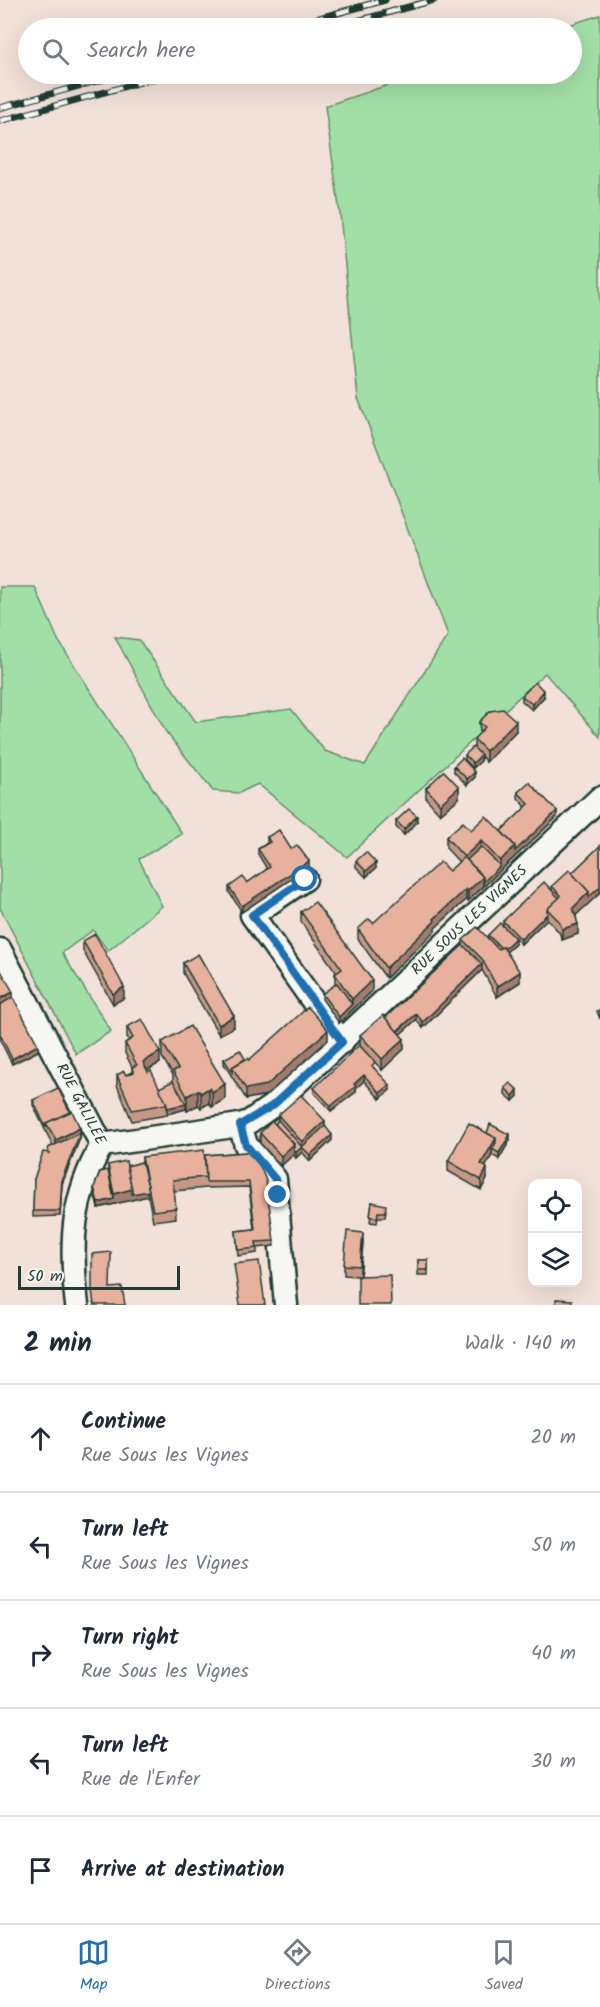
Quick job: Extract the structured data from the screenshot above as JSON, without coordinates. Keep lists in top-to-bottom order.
{
  "streets": {
    "street": ["RUE SOUS LES VIGNES", "RUE GALILÉE"]
  },
  "crossings": [
    ["RUE SOUS LES VIGNES", "RUE GALILÉE"]
  ],
  "scale_bar": "50 m",
  "page": {
    "search": "Search here",
    "scale": "50 m",
    "heading": ["2 min", "Walk · 140 m"],
    "list": [
      ["Continue", "Rue Sous les Vignes", "20 m"],
      ["Turn left", "Rue Sous les Vignes", "50 m"],
      ["Turn right", "Rue Sous les Vignes", "40 m"],
      ["Turn left", "Rue de l'Enfer", "30 m"],
      "Arrive at destination"
    ],
    "nav": ["Map", "Directions", "Saved"]
  }
}
